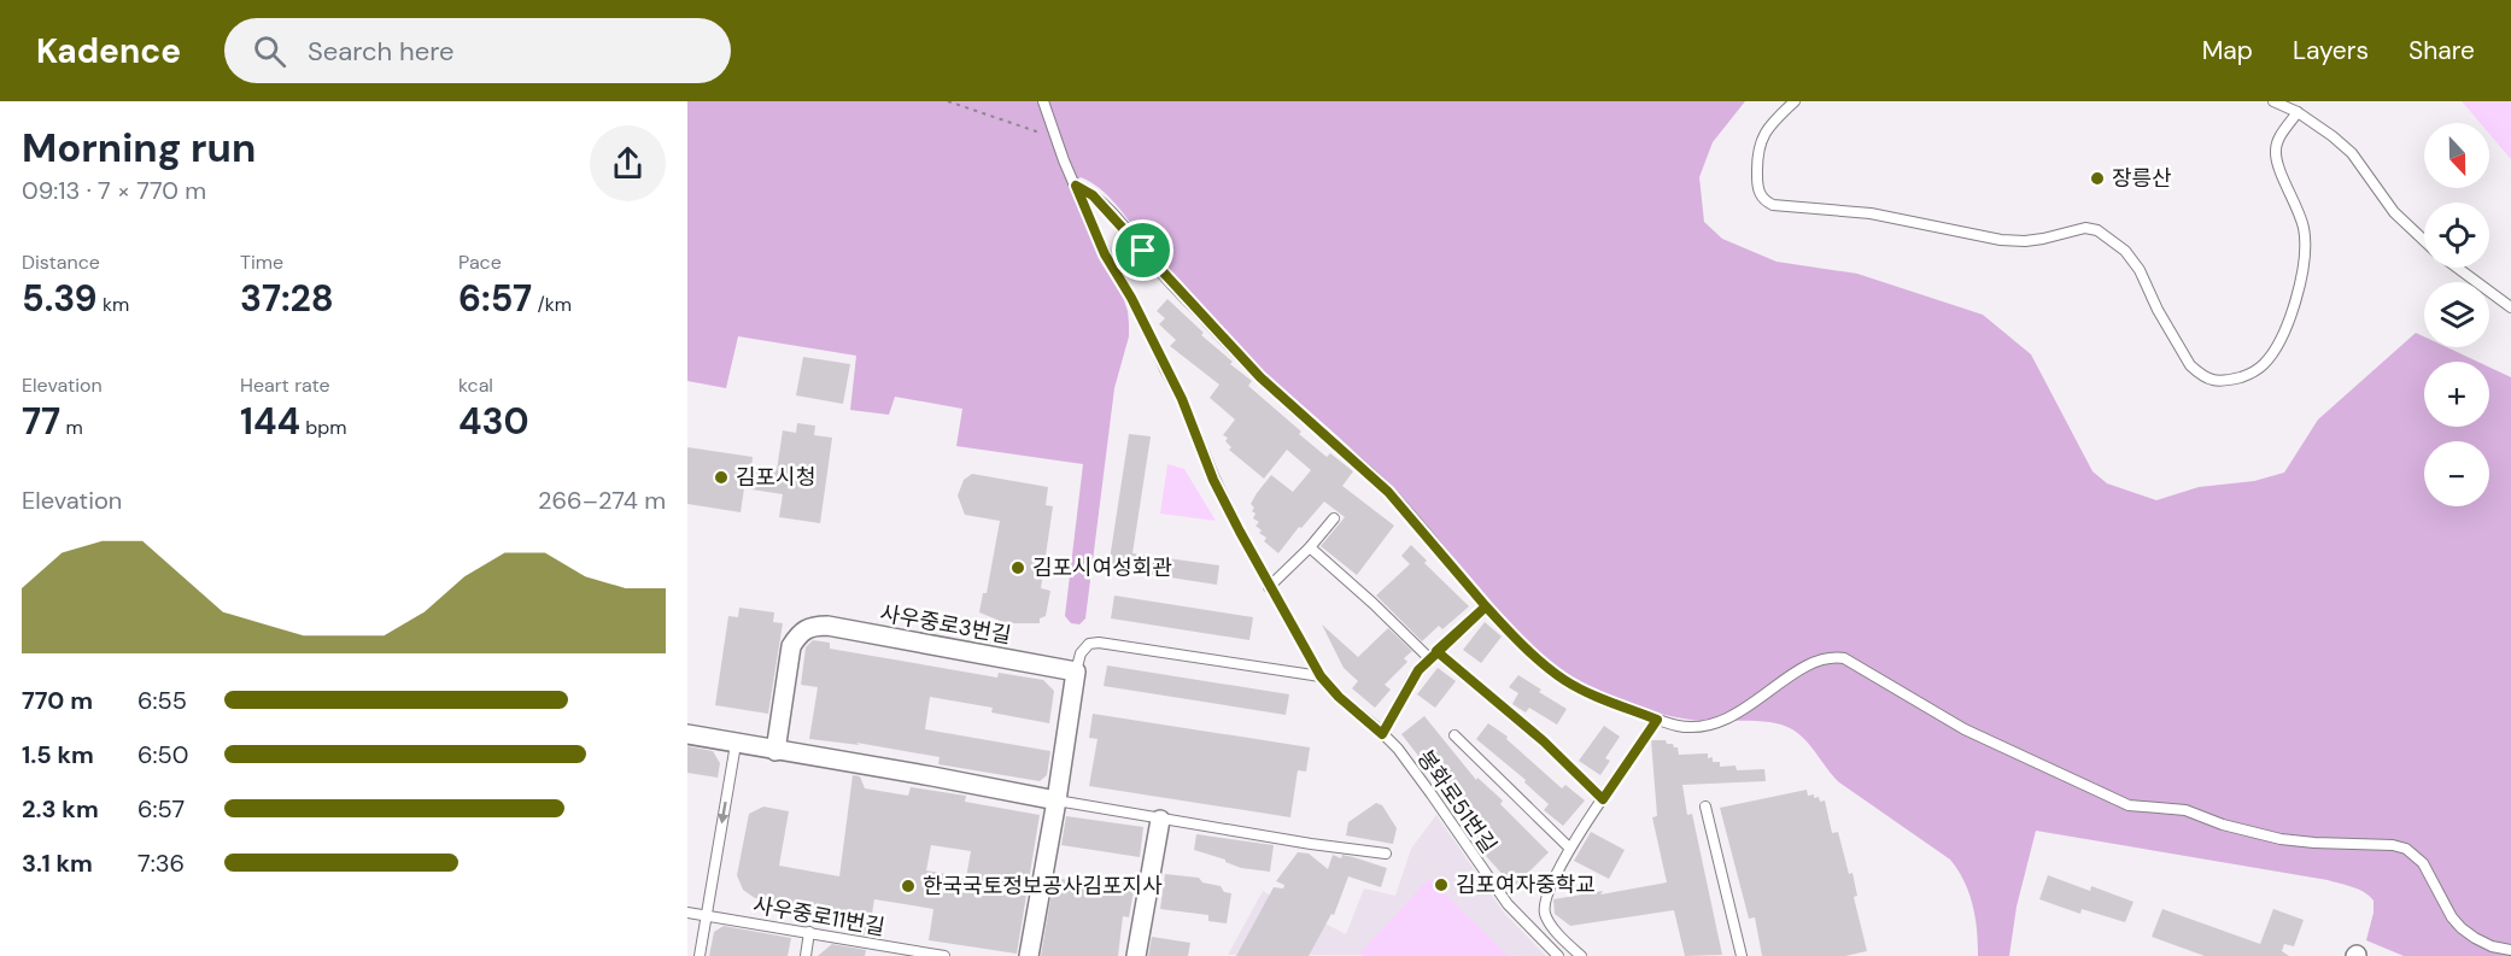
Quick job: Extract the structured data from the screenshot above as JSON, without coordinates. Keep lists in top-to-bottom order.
{
  "streets": {
    "street": ["사우중로3번길"],
    "lane": ["봉화로51번길", "사우중로11번길"]
  },
  "places": [
    "장릉산",
    "김포시청",
    "김포시여성회관",
    "김포여자중학교",
    "한국국토정보공사김포지사"
  ],
  "north": "bottom",
  "page": {
    "header": "Kadence",
    "search": "Search here",
    "nav": ["Map", "Layers", "Share"],
    "heading": ["Morning run", "09:13 · 7 × 770 m"],
    "map_buttons": ["+", "−"],
    "stats": [
      ["Distance", "5.39 km"],
      ["Time", "37:28"],
      ["Pace", "6:57 /km"],
      ["Elevation", "77 m"],
      ["Heart rate", "144 bpm"],
      ["kcal", "430"]
    ],
    "chart": ["Elevation", "266–274 m"],
    "list": [
      {
        "name": "770 m",
        "note": "6:55"
      },
      {
        "name": "1.5 km",
        "note": "6:50"
      },
      {
        "name": "2.3 km",
        "note": "6:57"
      },
      {
        "name": "3.1 km",
        "note": "7:36"
      }
    ]
  }
}
